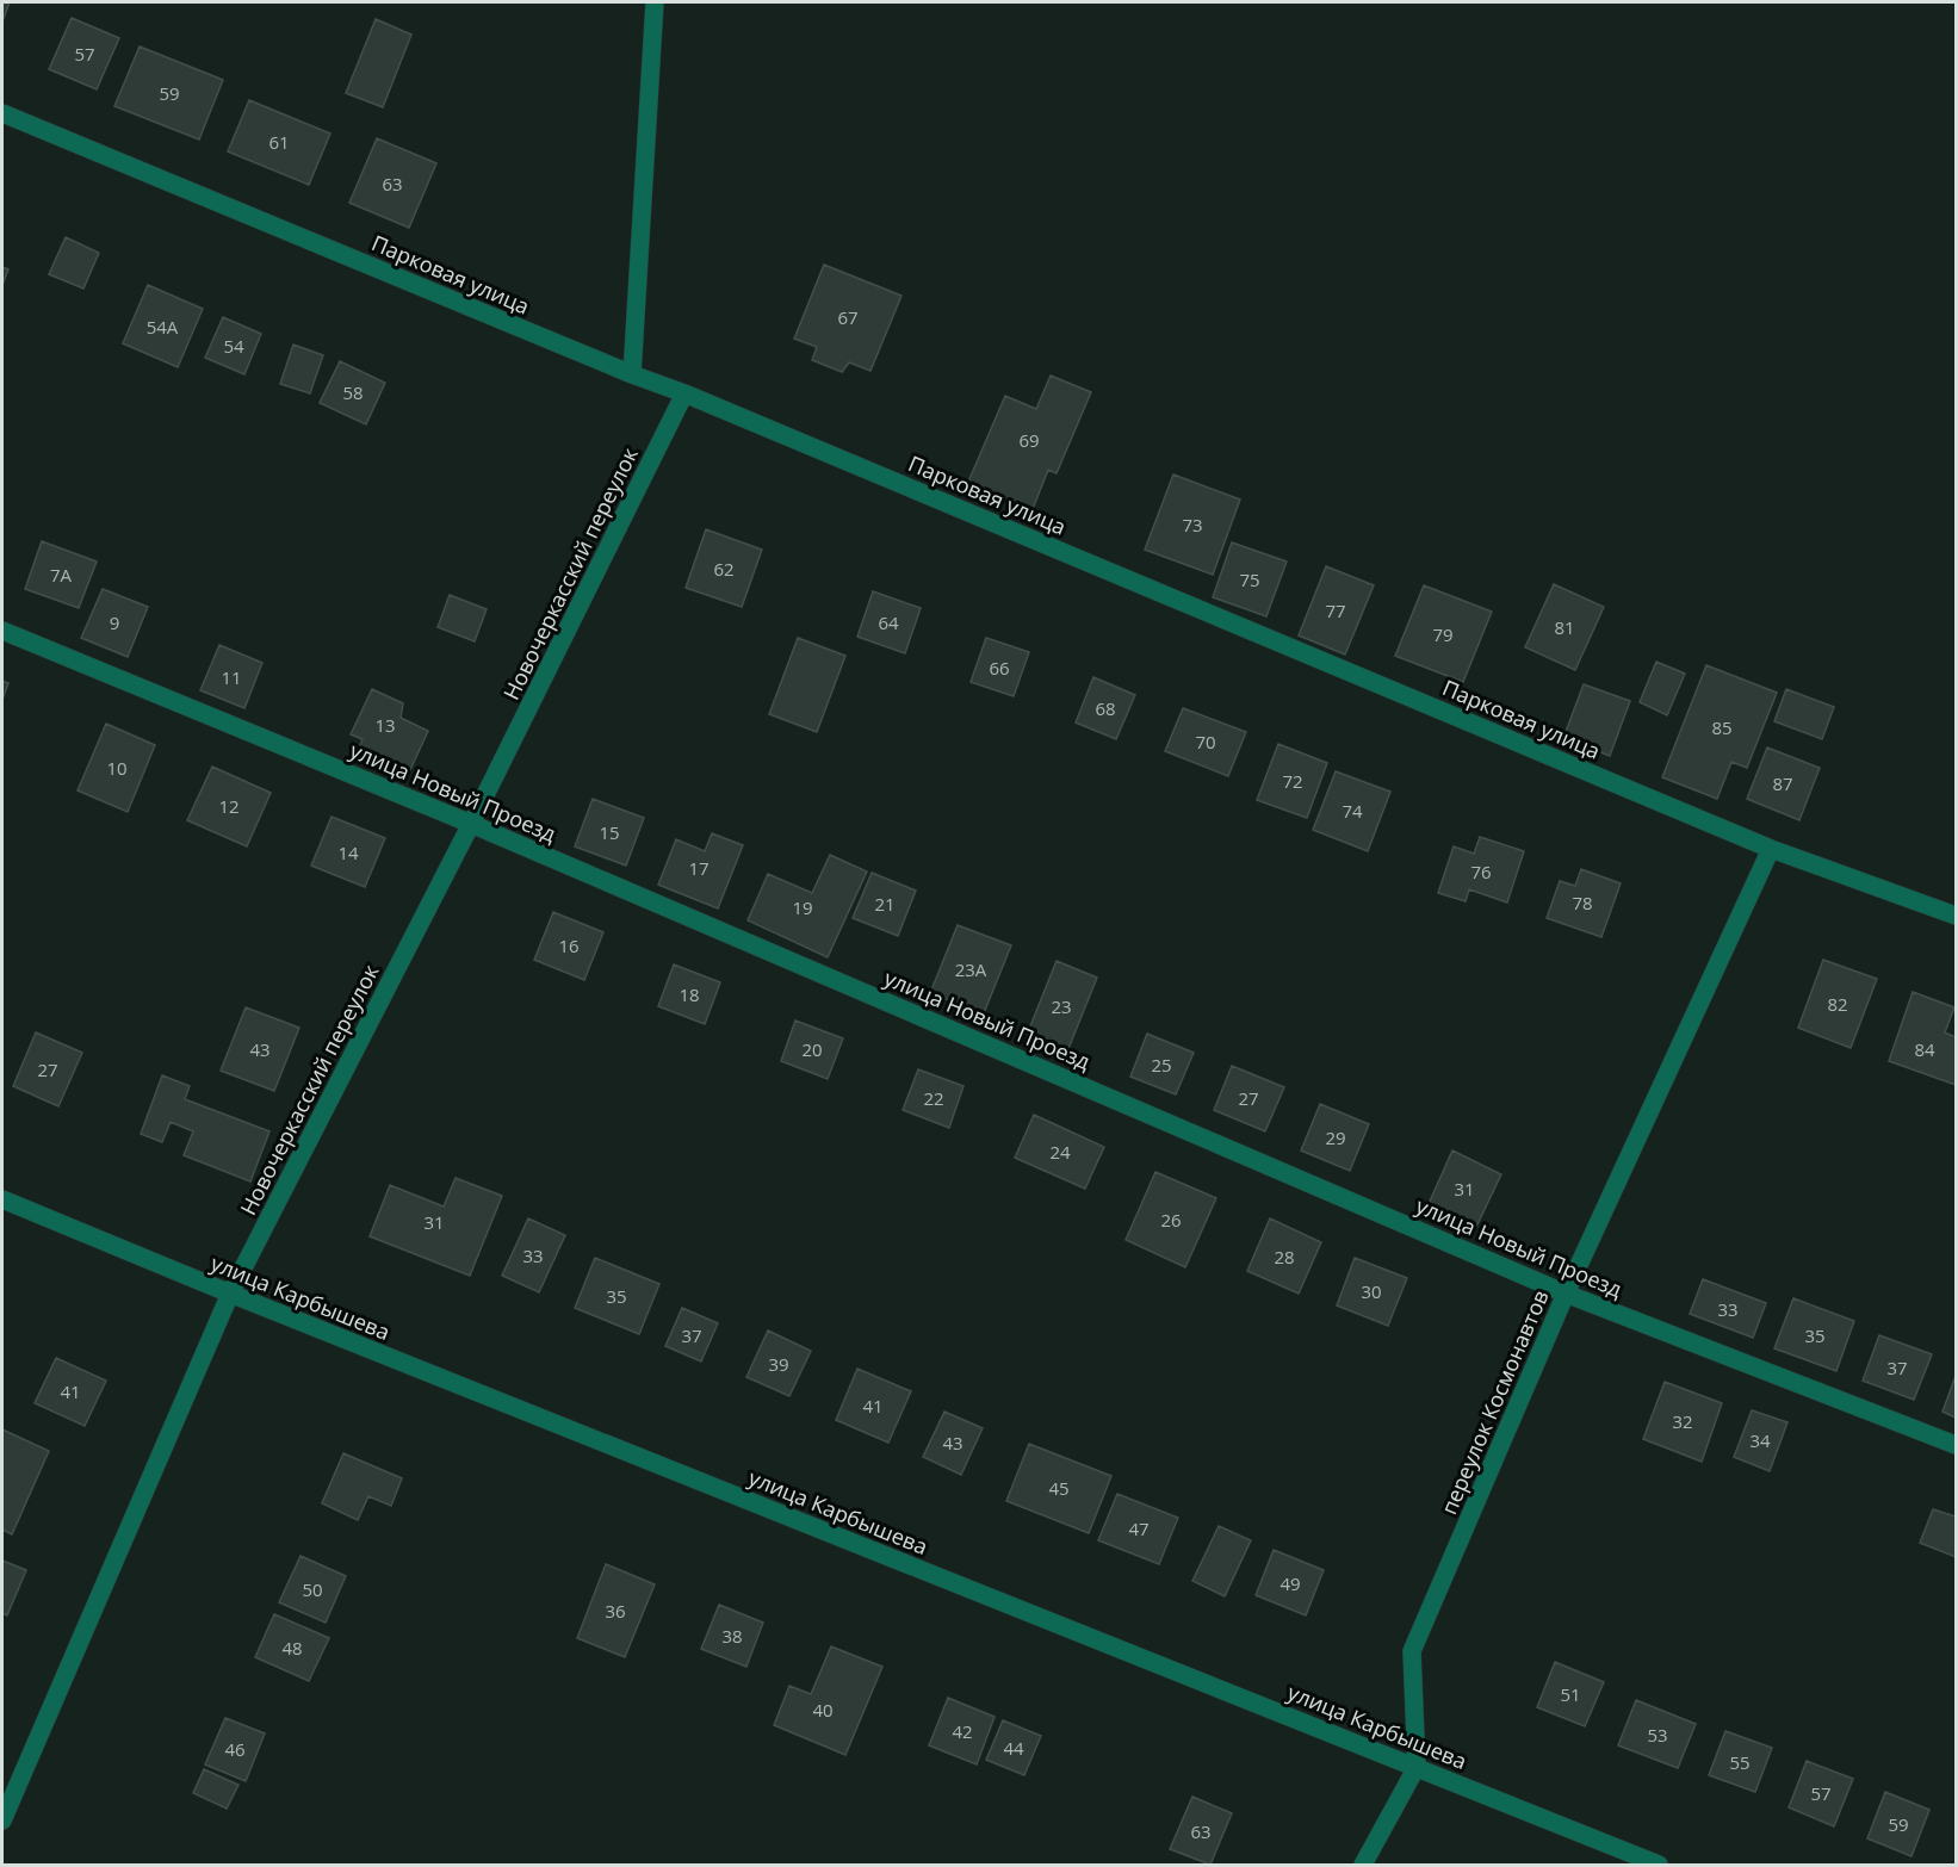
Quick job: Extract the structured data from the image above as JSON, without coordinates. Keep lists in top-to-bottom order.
{
  "streets": {
    "street": [
      "Парковая улица",
      "Новочеркасский переулок",
      "улица Новый Проезд",
      "улица Карбышева",
      "переулок Космонавтов"
    ]
  },
  "crossings": [
    ["Парковая улица", "Новочеркасский переулок"],
    ["Парковая улица", "переулок Космонавтов"],
    ["Новочеркасский переулок", "улица Новый Проезд"],
    ["Новочеркасский переулок", "улица Карбышева"],
    ["улица Новый Проезд", "переулок Космонавтов"],
    ["улица Карбышева", "переулок Космонавтов"]
  ],
  "house_numbers": [
    "57",
    "59",
    "61",
    "63",
    "67",
    "54А",
    "54",
    "58",
    "69",
    "73",
    "62",
    "7А",
    "75",
    "77",
    "9",
    "64",
    "81",
    "79",
    "66",
    "11",
    "68",
    "13",
    "85",
    "70",
    "10",
    "72",
    "87",
    "12",
    "74",
    "15",
    "14",
    "17",
    "76",
    "78",
    "21",
    "19",
    "16",
    "23А",
    "18",
    "82",
    "23",
    "43",
    "20",
    "84",
    "25",
    "27",
    "22",
    "27",
    "29",
    "24",
    "31",
    "26",
    "31",
    "33",
    "28",
    "30",
    "35",
    "33",
    "37",
    "35",
    "39",
    "37",
    "41",
    "41",
    "32",
    "34",
    "43",
    "45",
    "47",
    "49",
    "50",
    "36",
    "38",
    "48",
    "51",
    "40",
    "42",
    "53",
    "44",
    "46",
    "55",
    "57",
    "59",
    "63"
  ]
}
